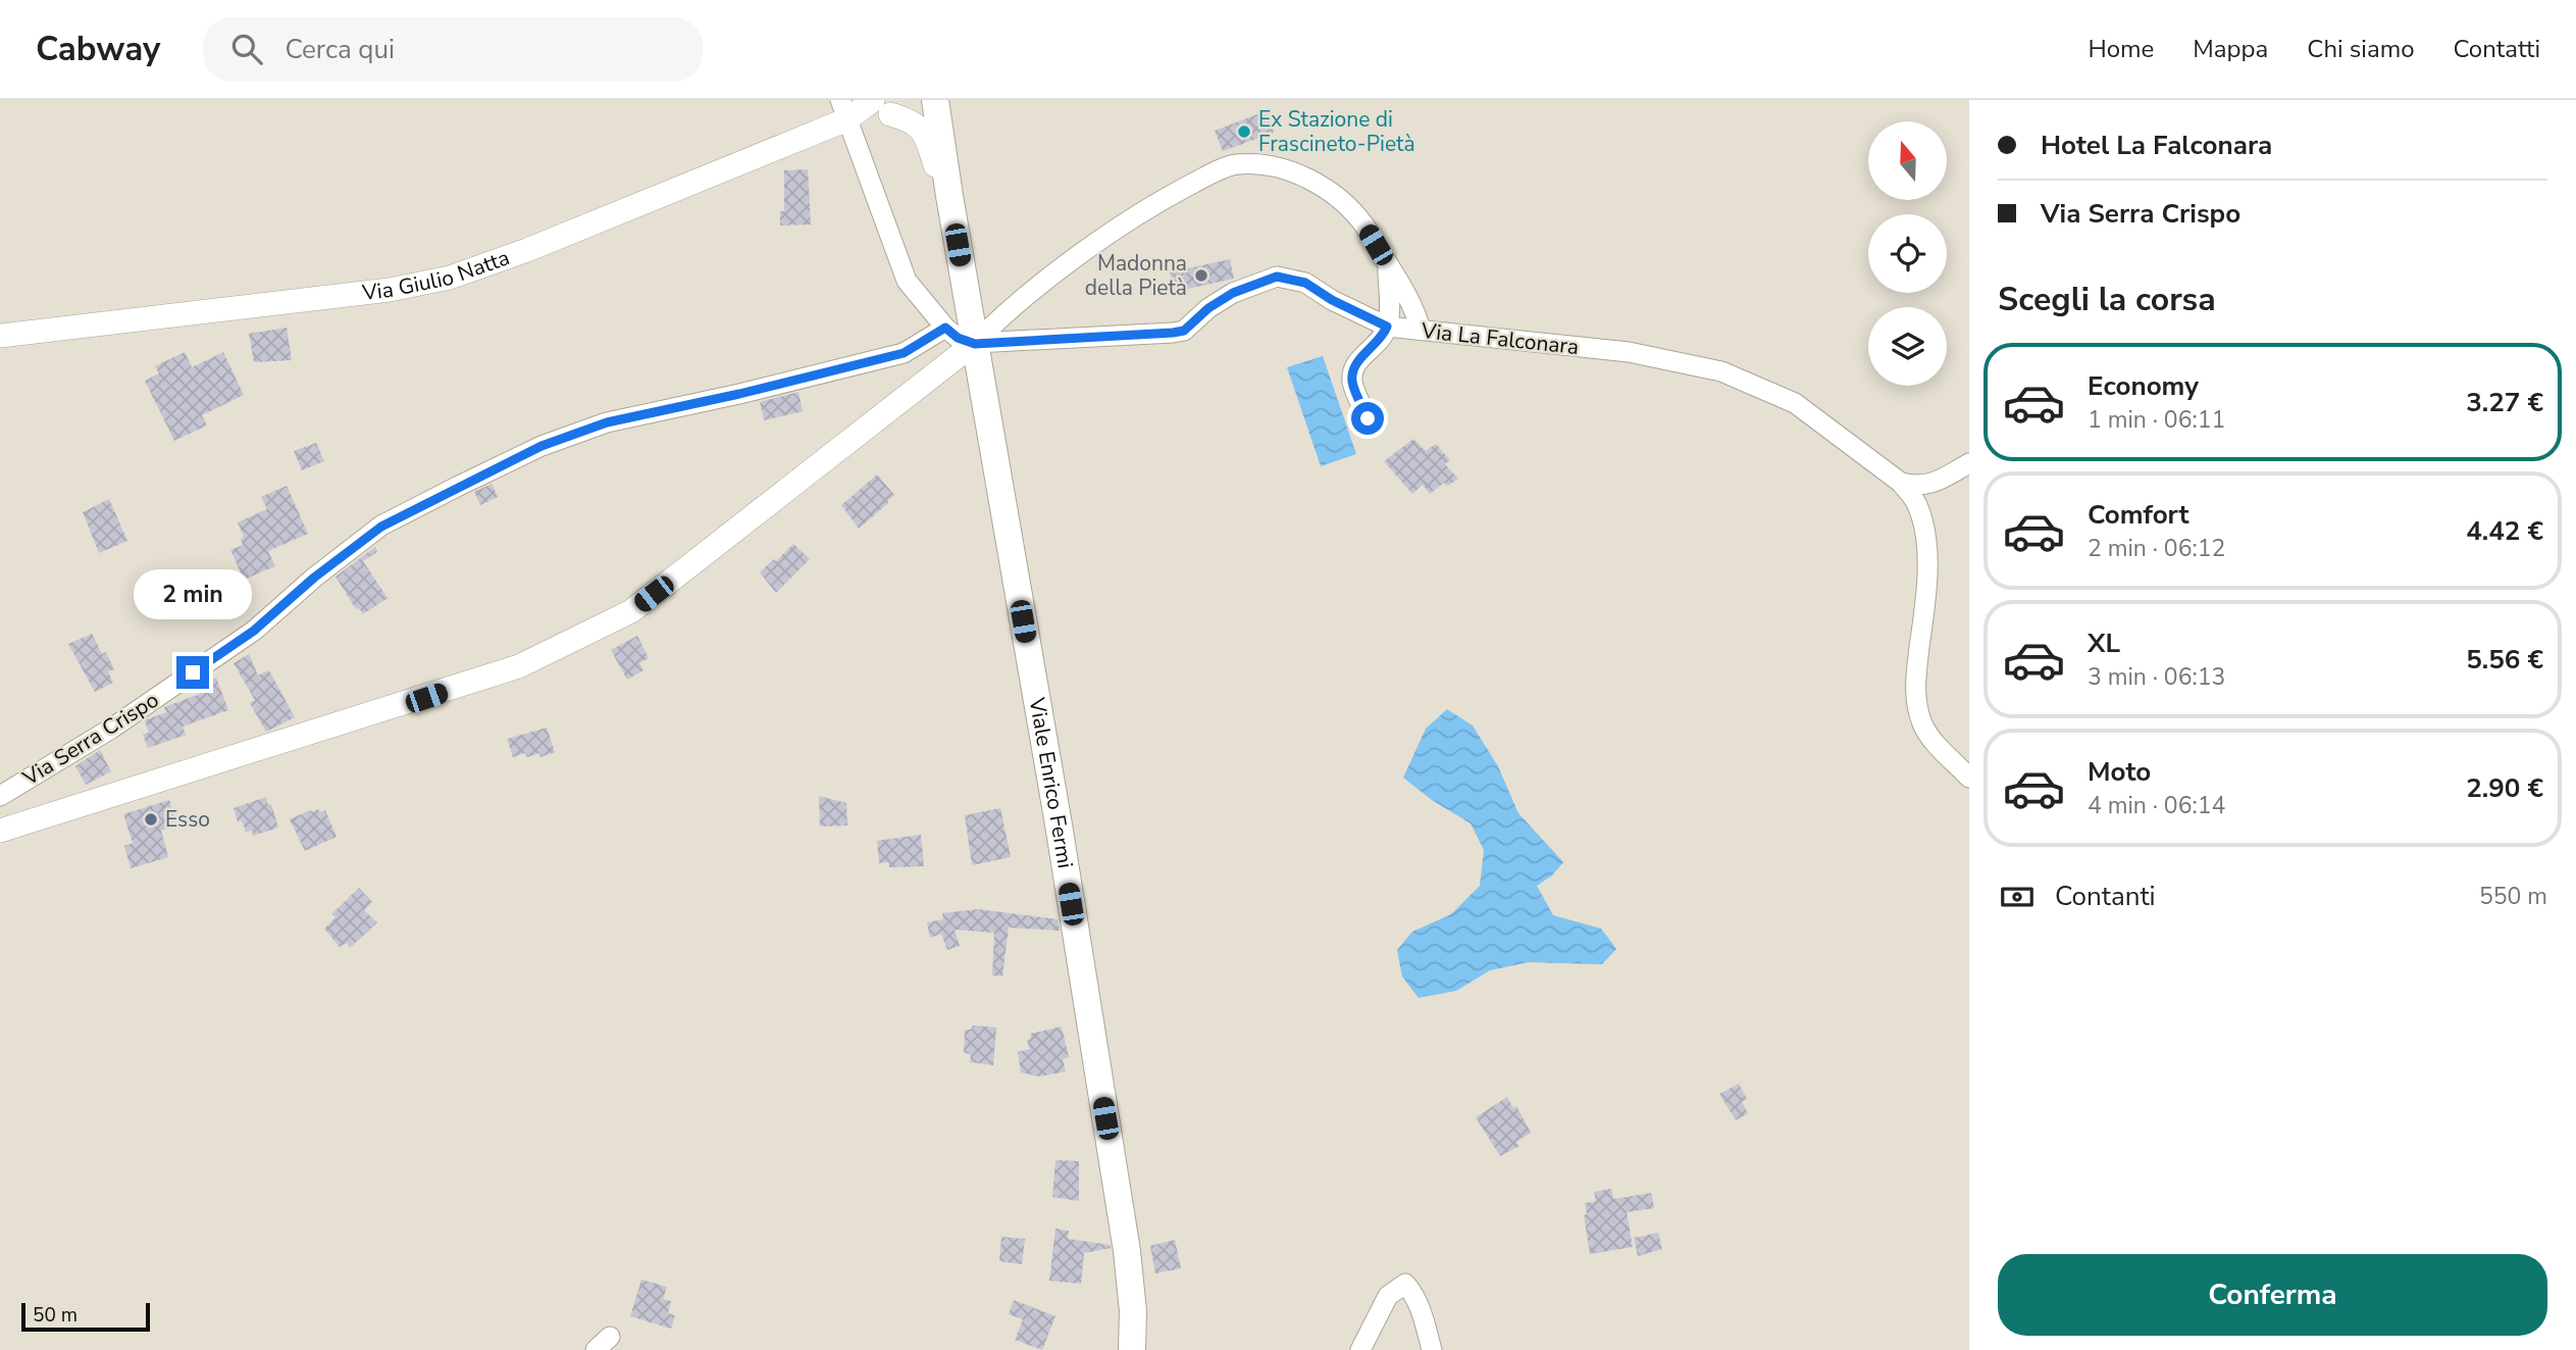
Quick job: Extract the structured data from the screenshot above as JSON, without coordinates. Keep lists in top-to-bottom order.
{
  "streets": {
    "main road": ["Viale Enrico Fermi"],
    "street": ["Via Giulio Natta", "Via La Falconara", "Via Serra Crispo"]
  },
  "crossings": [
    ["Via La Falconara", "Viale Enrico Fermi"]
  ],
  "places": ["Ex Stazione di Frascineto-Pietà", "Madonna della Pietà", "Esso"],
  "scale_bar": "50 m",
  "north": "top",
  "page": {
    "header": "Cabway",
    "search": "Cerca qui",
    "nav": [
      "Home",
      "Mappa",
      "Chi siamo",
      "Contatti"
    ],
    "banner": ["Hotel La Falconara", "Via Serra Crispo"],
    "heading": "Scegli la corsa",
    "list": [
      {
        "name": "Economy",
        "note": "1 min · 06:11",
        "value": "3.27 €"
      },
      {
        "name": "Comfort",
        "note": "2 min · 06:12",
        "value": "4.42 €"
      },
      {
        "name": "XL",
        "note": "3 min · 06:13",
        "value": "5.56 €"
      },
      {
        "name": "Moto",
        "note": "4 min · 06:14",
        "value": "2.90 €"
      }
    ],
    "bubble": "2 min",
    "pay": ["Contanti", "550 m"],
    "buttons": "Conferma",
    "scale": "50 m"
  }
}
